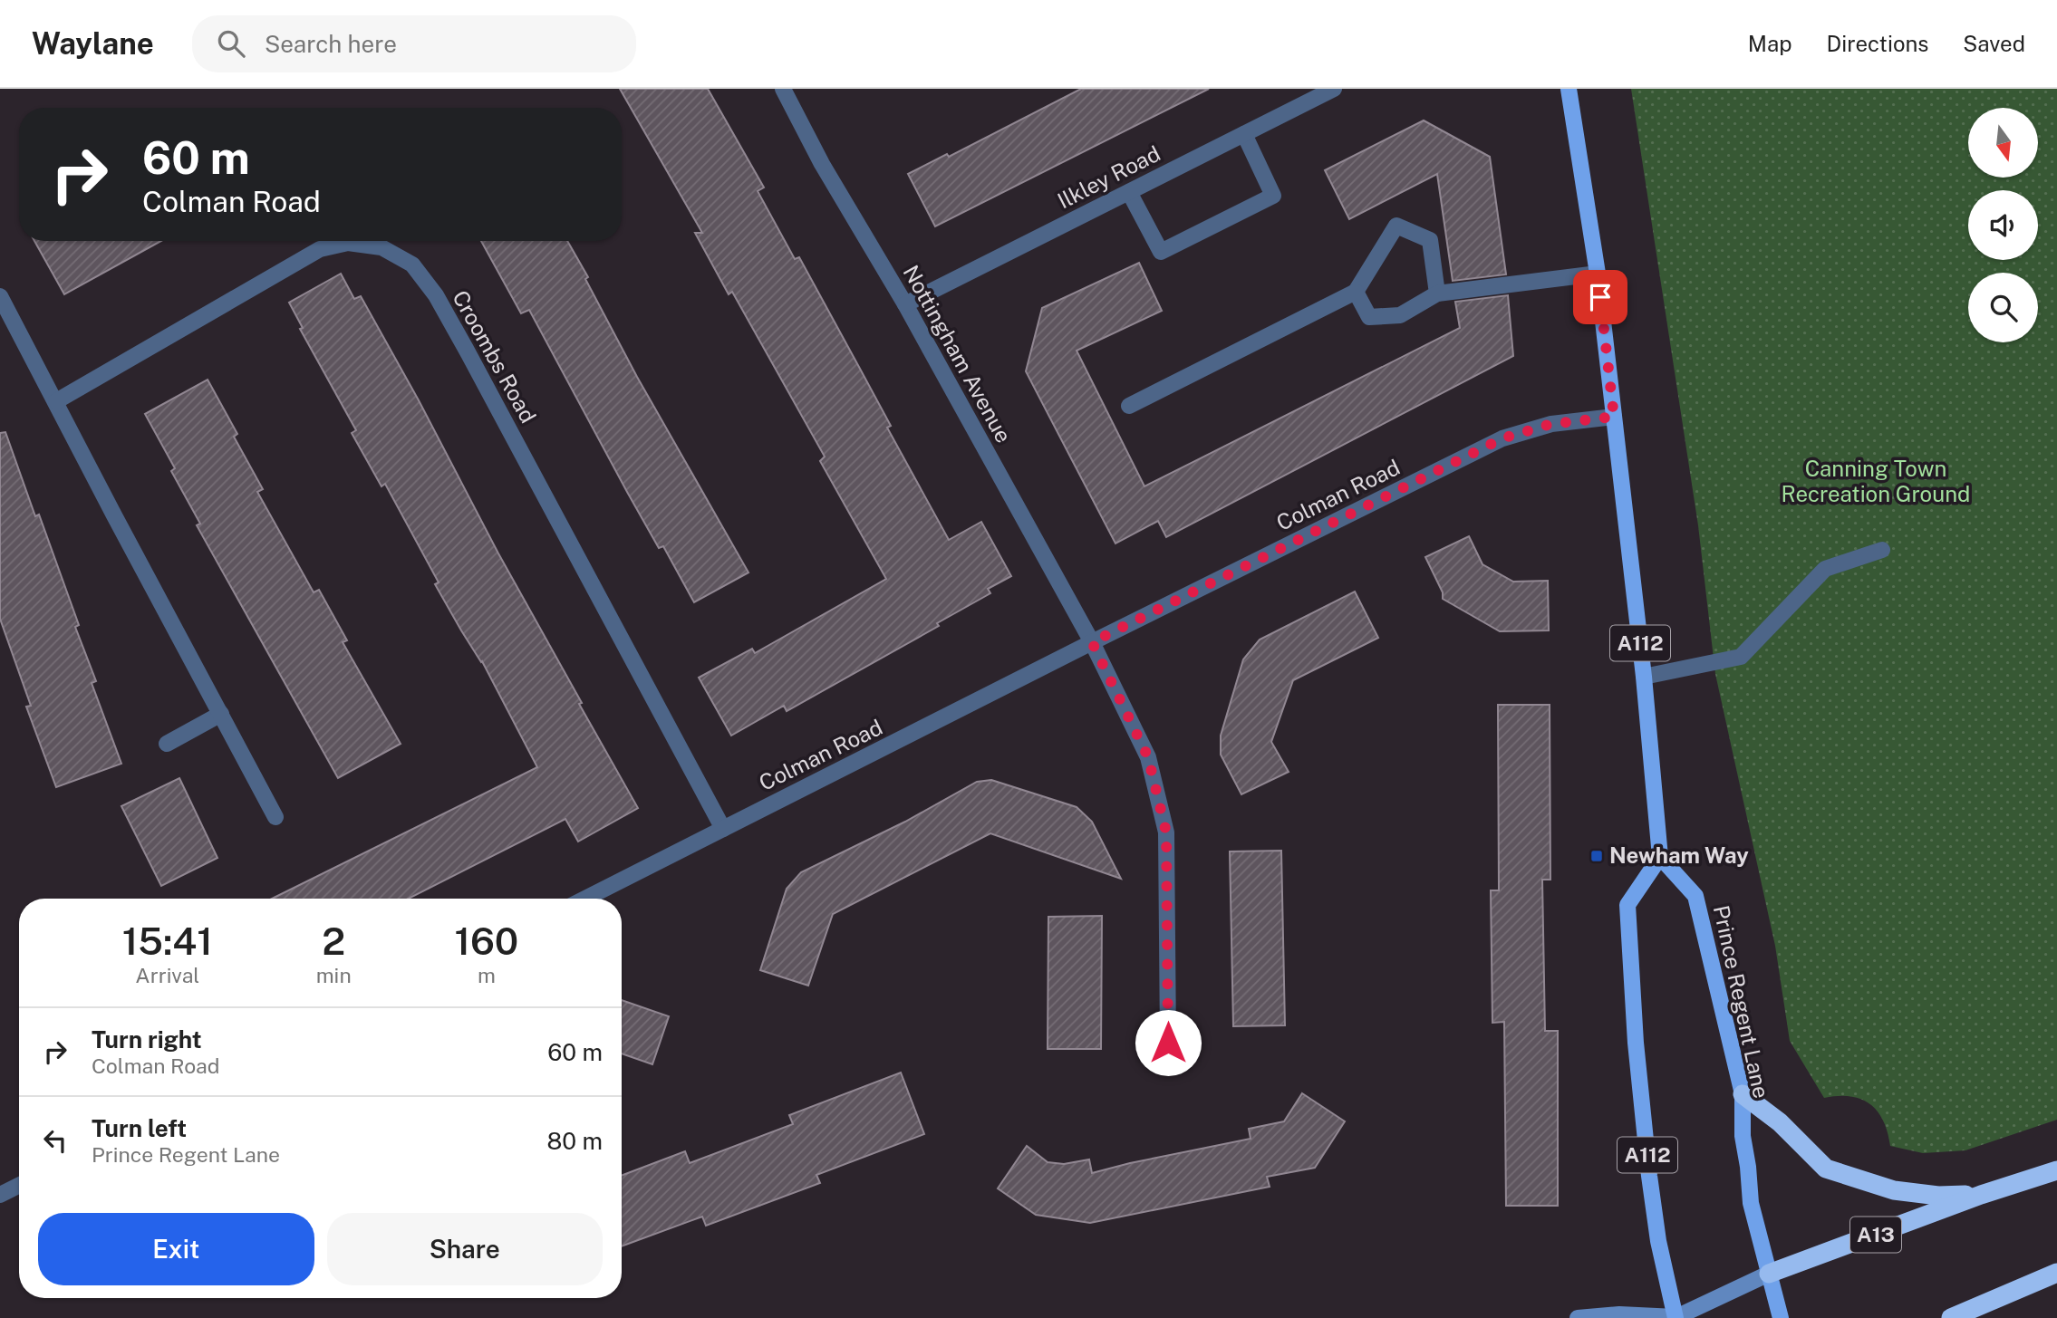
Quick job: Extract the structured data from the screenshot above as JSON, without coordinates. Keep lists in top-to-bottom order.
{
  "streets": {
    "highway": ["A13"],
    "main road": ["A112", "Prince Regent Lane"],
    "street": [
      "Ilkley Road",
      "Nottingham Avenue",
      "Croombs Road",
      "Colman Road"
    ]
  },
  "crossings": [
    ["Ilkley Road", "Nottingham Avenue"],
    ["Nottingham Avenue", "Colman Road"],
    ["Croombs Road", "Colman Road"],
    ["Colman Road", "A112"],
    ["A112", "Prince Regent Lane"],
    ["Prince Regent Lane", "A13"]
  ],
  "parks": ["Canning Town Recreation Ground"],
  "places": {
    "transit": ["Newham Way"]
  },
  "north": "bottom",
  "page": {
    "header": "Waylane",
    "search": "Search here",
    "nav": ["Map", "Directions", "Saved"],
    "turn": ["60 m", "Colman Road"],
    "eta": [
      "15:41",
      "Arrival",
      "2",
      "min",
      "160",
      "m"
    ],
    "list": [
      {
        "name": "Turn right",
        "note": "Colman Road",
        "value": "60 m"
      },
      {
        "name": "Turn left",
        "note": "Prince Regent Lane",
        "value": "80 m"
      }
    ],
    "buttons": ["Exit", "Share"]
  }
}
